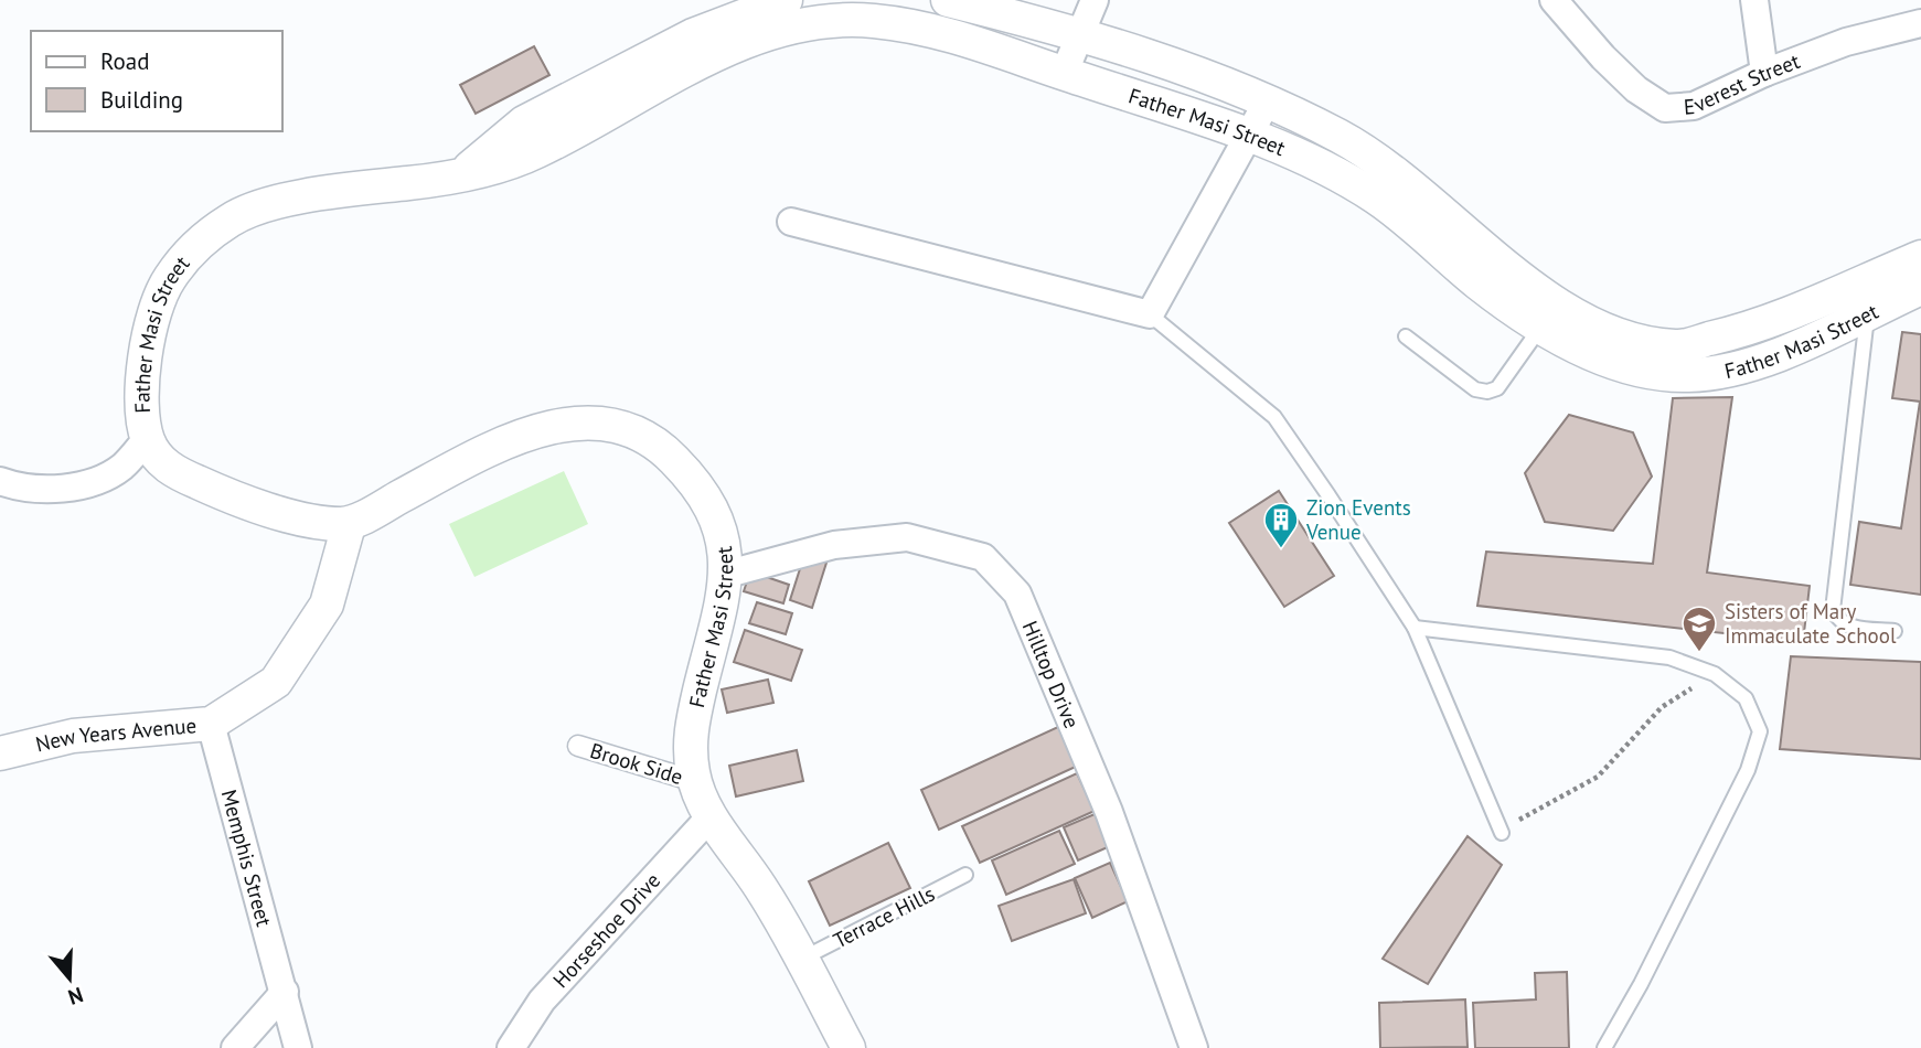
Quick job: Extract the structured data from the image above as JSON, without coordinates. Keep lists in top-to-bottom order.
{
  "streets": {
    "street": [
      "Everest Street",
      "Father Masi Street",
      "Hilltop Drive",
      "New Years Avenue",
      "Brook Side",
      "Memphis Street",
      "Horseshoe Drive"
    ],
    "lane": ["Terrace Hills"]
  },
  "crossings": [
    ["Father Masi Street", "Hilltop Drive"],
    ["Father Masi Street", "New Years Avenue"],
    ["Father Masi Street", "Brook Side"],
    ["Father Masi Street", "Terrace Hills"],
    ["Father Masi Street", "Horseshoe Drive"],
    ["New Years Avenue", "Memphis Street"]
  ],
  "places": {
    "building": ["Zion Events Venue"],
    "school or university": ["Sisters of Mary Immaculate School"]
  },
  "legend": ["Road", "Building"],
  "north": "bottom"
}
